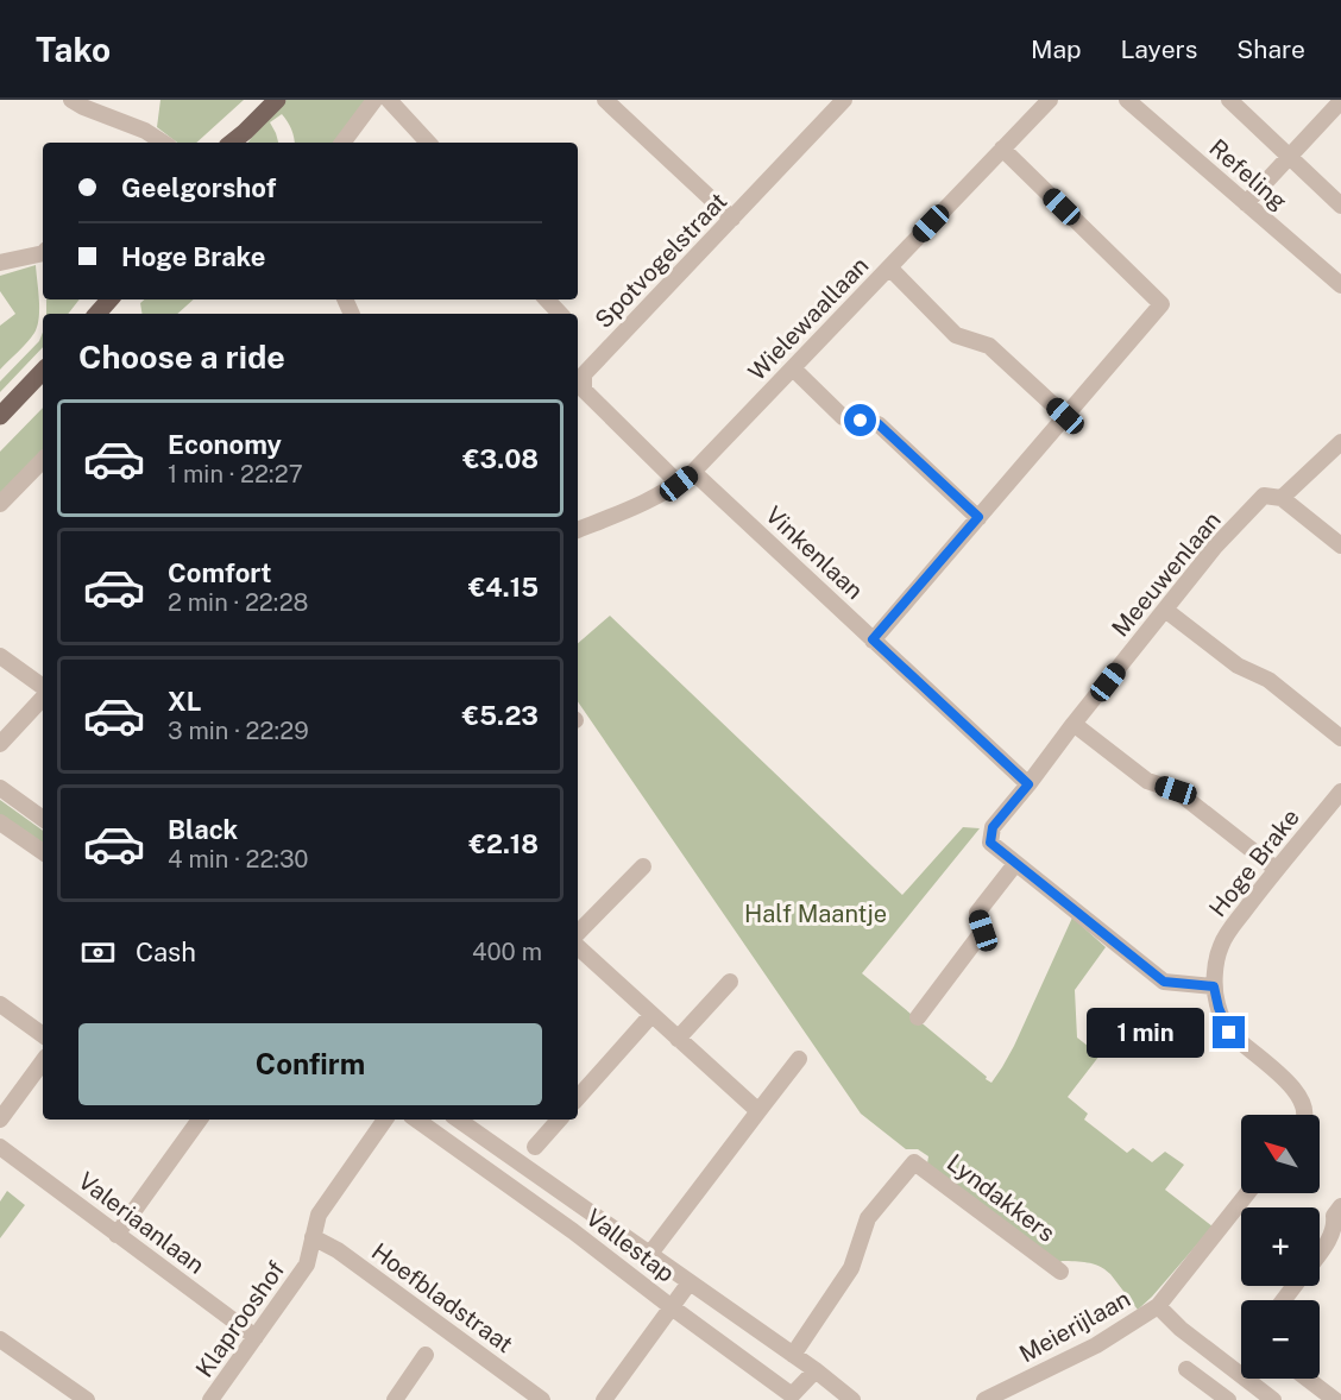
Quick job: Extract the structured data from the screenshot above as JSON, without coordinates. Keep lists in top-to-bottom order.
{
  "streets": {
    "street": [
      "Refeling",
      "Spotvogelstraat",
      "Wielewaallaan",
      "Vinkenlaan",
      "Meeuwenlaan",
      "Hoge Brake",
      "Lyndakkers",
      "Valeriaanlaan",
      "Vallestap",
      "Hoefbladstraat",
      "Klaprooshof",
      "Meierijlaan"
    ]
  },
  "crossings": [
    ["Spotvogelstraat", "Wielewaallaan"],
    ["Wielewaallaan", "Vinkenlaan"],
    ["Vinkenlaan", "Meeuwenlaan"],
    ["Lyndakkers", "Vallestap"],
    ["Valeriaanlaan", "Klaprooshof"],
    ["Hoefbladstraat", "Klaprooshof"]
  ],
  "parks": ["Half Maantje"],
  "north": "top left",
  "page": {
    "header": "Tako",
    "nav": ["Map", "Layers", "Share"],
    "banner": ["Geelgorshof", "Hoge Brake"],
    "heading": "Choose a ride",
    "list": [
      {
        "name": "Economy",
        "note": "1 min · 22:27",
        "value": "€3.08"
      },
      {
        "name": "Comfort",
        "note": "2 min · 22:28",
        "value": "€4.15"
      },
      {
        "name": "XL",
        "note": "3 min · 22:29",
        "value": "€5.23"
      },
      {
        "name": "Black",
        "note": "4 min · 22:30",
        "value": "€2.18"
      }
    ],
    "pay": ["Cash", "400 m"],
    "bubble": "1 min",
    "buttons": "Confirm",
    "map_buttons": ["+", "−"]
  }
}
